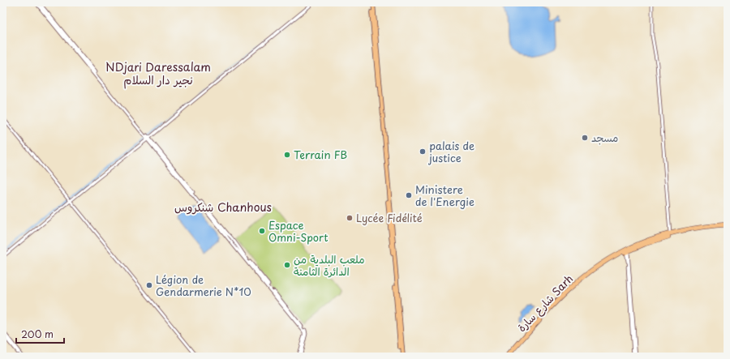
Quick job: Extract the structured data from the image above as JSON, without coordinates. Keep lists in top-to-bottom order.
{
  "streets": {
    "highway": ["شارع سارة Sarh"]
  },
  "districts": ["NDjari Daressalam نجير دار السلام", "شنكروس Chanhous"],
  "places": [
    "مسجد",
    "palais de justice",
    "Terrain FB",
    "Ministere de l'Energie",
    "Lycée Fidélité",
    "Espace Omni-Sport",
    "ملعب البلدية من الدائرة الثامنة",
    "Légion de Gendarmerie N*10"
  ],
  "scale_bar": "200 m"
}
